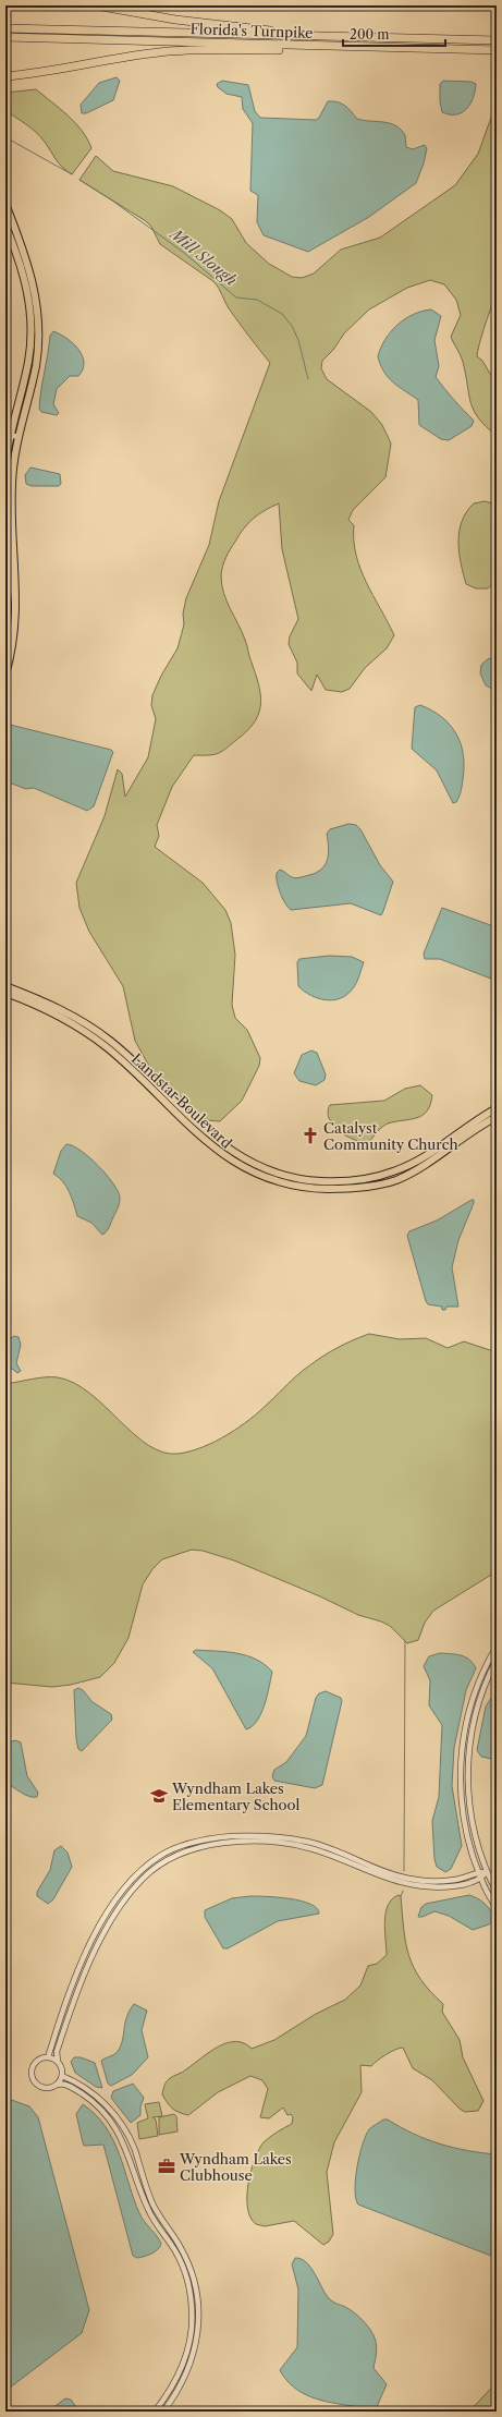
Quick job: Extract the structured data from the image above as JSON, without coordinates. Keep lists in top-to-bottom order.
{
  "streets": {
    "highway": ["Florida's Turnpike"],
    "main road": ["Landstar Boulevard"]
  },
  "water": ["Mill Slough"],
  "places": {
    "church": ["Catalyst Community Church"],
    "school or university": ["Wyndham Lakes Elementary School"],
    "office": ["Wyndham Lakes Clubhouse"]
  },
  "scale_bar": "200 m"
}
